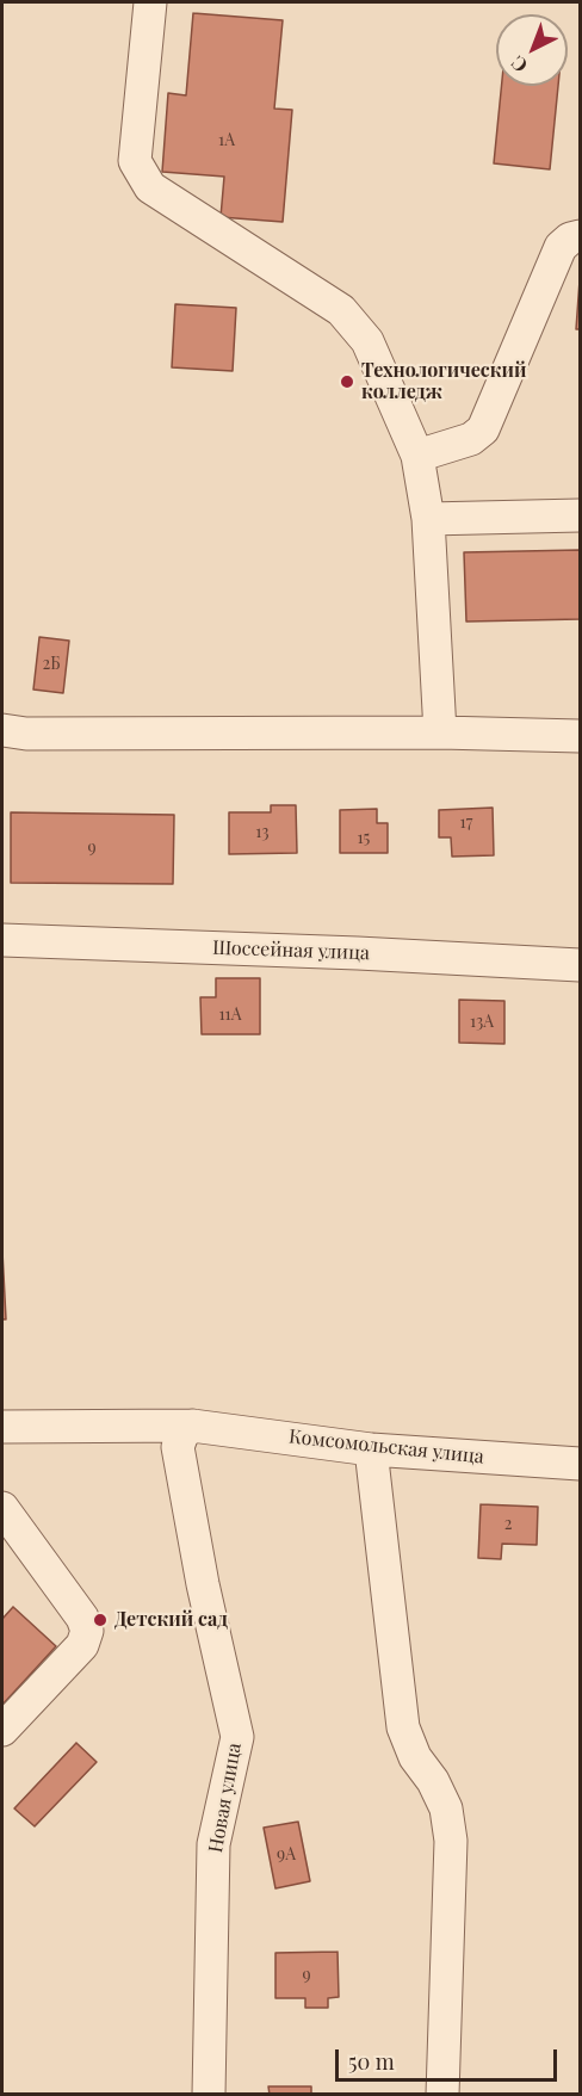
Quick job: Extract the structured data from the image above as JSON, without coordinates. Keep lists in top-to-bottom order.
{
  "streets": {
    "street": ["Шоссейная улица", "Комсомольская улица", "Новая улица"]
  },
  "crossings": [
    ["Комсомольская улица", "Новая улица"]
  ],
  "places": ["Технологический колледж", "Детский сад"],
  "house_numbers": [
    "1А",
    "2Б",
    "17",
    "13",
    "15",
    "9",
    "11А",
    "13А",
    "2",
    "9А",
    "9"
  ],
  "scale_bar": "50 m",
  "north": "bottom left"
}
